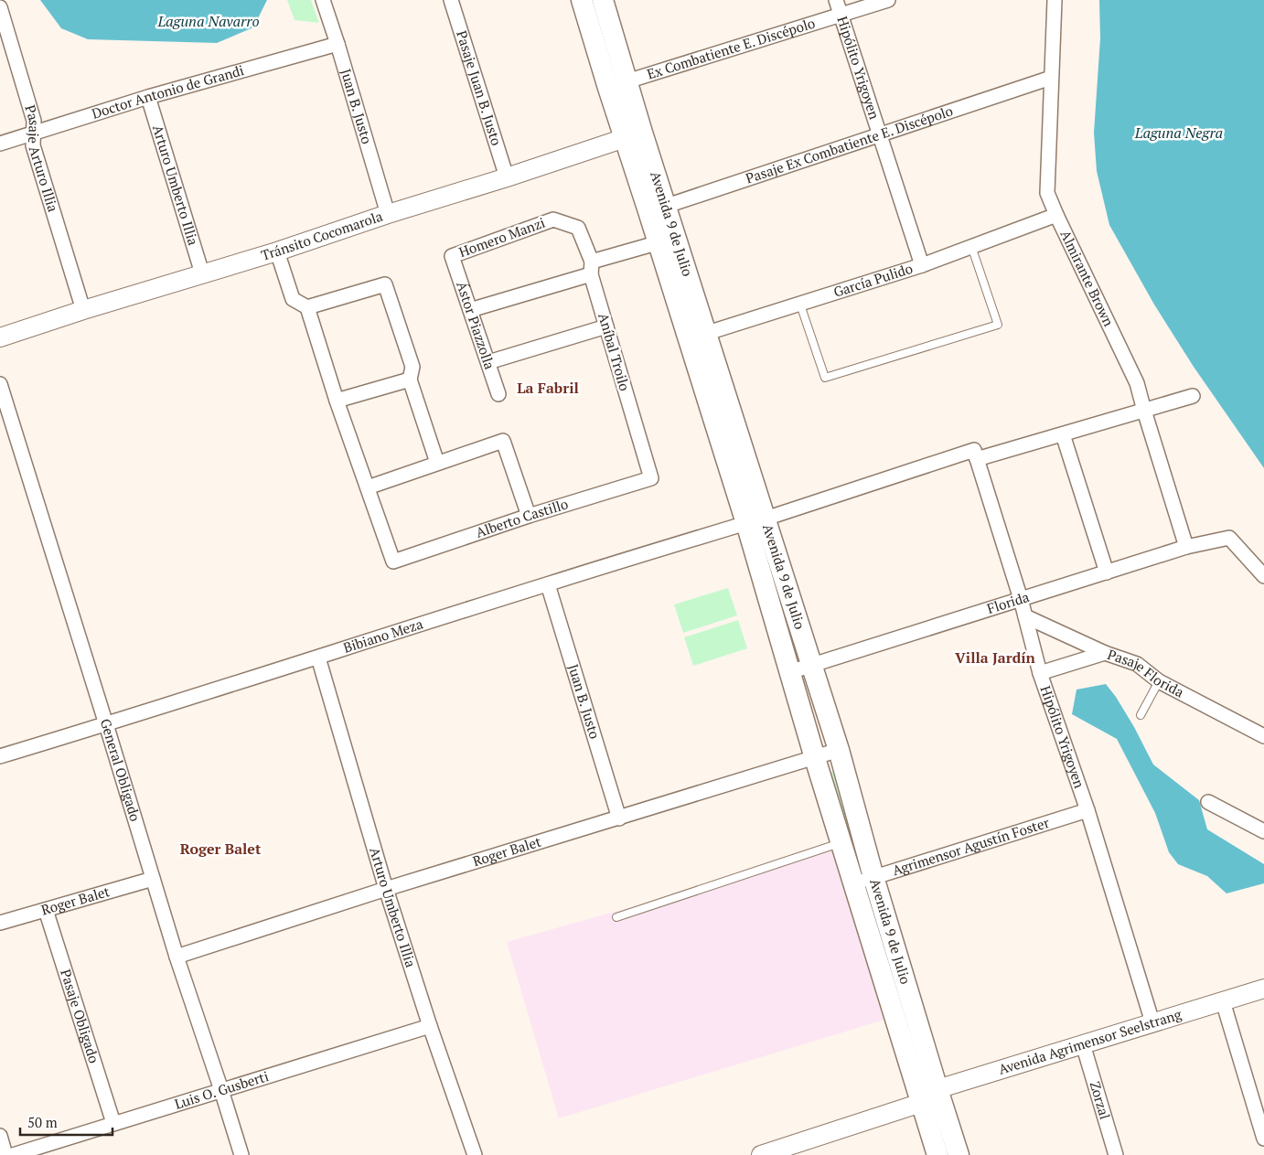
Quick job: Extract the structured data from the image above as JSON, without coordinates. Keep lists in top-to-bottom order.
{
  "streets": {
    "main road": ["Avenida 9 de Julio"],
    "street": [
      "Ex Combatiente E. Discépolo",
      "Hipólito Yrigoyen",
      "Pasaje Juan B. Justo",
      "Doctor Antonio de Grandi",
      "Juan B. Justo",
      "Pasaje Ex Combatiente E. Discépolo",
      "Pasaje Arturo Illia",
      "Arturo Umberto Illia",
      "Tránsito Cocomarola",
      "Homero Manzi",
      "Almirante Brown",
      "García Pulido",
      "Ástor Piazzolla",
      "Aníbal Troilo",
      "Alberto Castillo",
      "Florida",
      "Bibiano Meza",
      "Pasaje Florida",
      "General Obligado",
      "Agrimensor Agustín Foster",
      "Roger Balet",
      "Pasaje Obligado",
      "Avenida Agrimensor Seelstrang",
      "Luis O. Gusberti",
      "Zorzal"
    ]
  },
  "crossings": [
    ["Ex Combatiente E. Discépolo", "Hipólito Yrigoyen"],
    ["Ex Combatiente E. Discépolo", "Avenida 9 de Julio"],
    ["Hipólito Yrigoyen", "Pasaje Ex Combatiente E. Discépolo"],
    ["Hipólito Yrigoyen", "García Pulido"],
    ["Hipólito Yrigoyen", "Florida"],
    ["Hipólito Yrigoyen", "Bibiano Meza"],
    ["Hipólito Yrigoyen", "Pasaje Florida"],
    ["Hipólito Yrigoyen", "Agrimensor Agustín Foster"],
    ["Hipólito Yrigoyen", "Avenida Agrimensor Seelstrang"],
    ["Pasaje Juan B. Justo", "Tránsito Cocomarola"],
    ["Doctor Antonio de Grandi", "Juan B. Justo"],
    ["Doctor Antonio de Grandi", "Pasaje Arturo Illia"],
    ["Doctor Antonio de Grandi", "Arturo Umberto Illia"],
    ["Juan B. Justo", "Tránsito Cocomarola"],
    ["Juan B. Justo", "Bibiano Meza"],
    ["Juan B. Justo", "Roger Balet"],
    ["Pasaje Ex Combatiente E. Discépolo", "Avenida 9 de Julio"],
    ["Pasaje Ex Combatiente E. Discépolo", "Almirante Brown"],
    ["Pasaje Arturo Illia", "Tránsito Cocomarola"],
    ["Arturo Umberto Illia", "Tránsito Cocomarola"],
    ["Arturo Umberto Illia", "Bibiano Meza"],
    ["Arturo Umberto Illia", "Roger Balet"],
    ["Arturo Umberto Illia", "Luis O. Gusberti"],
    ["Avenida 9 de Julio", "Tránsito Cocomarola"],
    ["Avenida 9 de Julio", "García Pulido"],
    ["Avenida 9 de Julio", "Florida"],
    ["Avenida 9 de Julio", "Bibiano Meza"],
    ["Avenida 9 de Julio", "Agrimensor Agustín Foster"],
    ["Avenida 9 de Julio", "Roger Balet"],
    ["Avenida 9 de Julio", "Avenida Agrimensor Seelstrang"],
    ["Homero Manzi", "Ástor Piazzolla"],
    ["Homero Manzi", "Aníbal Troilo"],
    ["Almirante Brown", "García Pulido"],
    ["Almirante Brown", "Florida"],
    ["Almirante Brown", "Bibiano Meza"],
    ["Aníbal Troilo", "Alberto Castillo"],
    ["Bibiano Meza", "General Obligado"],
    ["General Obligado", "Roger Balet"],
    ["General Obligado", "Luis O. Gusberti"],
    ["Roger Balet", "Pasaje Obligado"],
    ["Pasaje Obligado", "Luis O. Gusberti"],
    ["Avenida Agrimensor Seelstrang", "Zorzal"]
  ],
  "districts": ["La Fabril", "Villa Jardín", "Roger Balet"],
  "water": ["Laguna Navarro", "Laguna Negra"],
  "scale_bar": "50 m"
}
